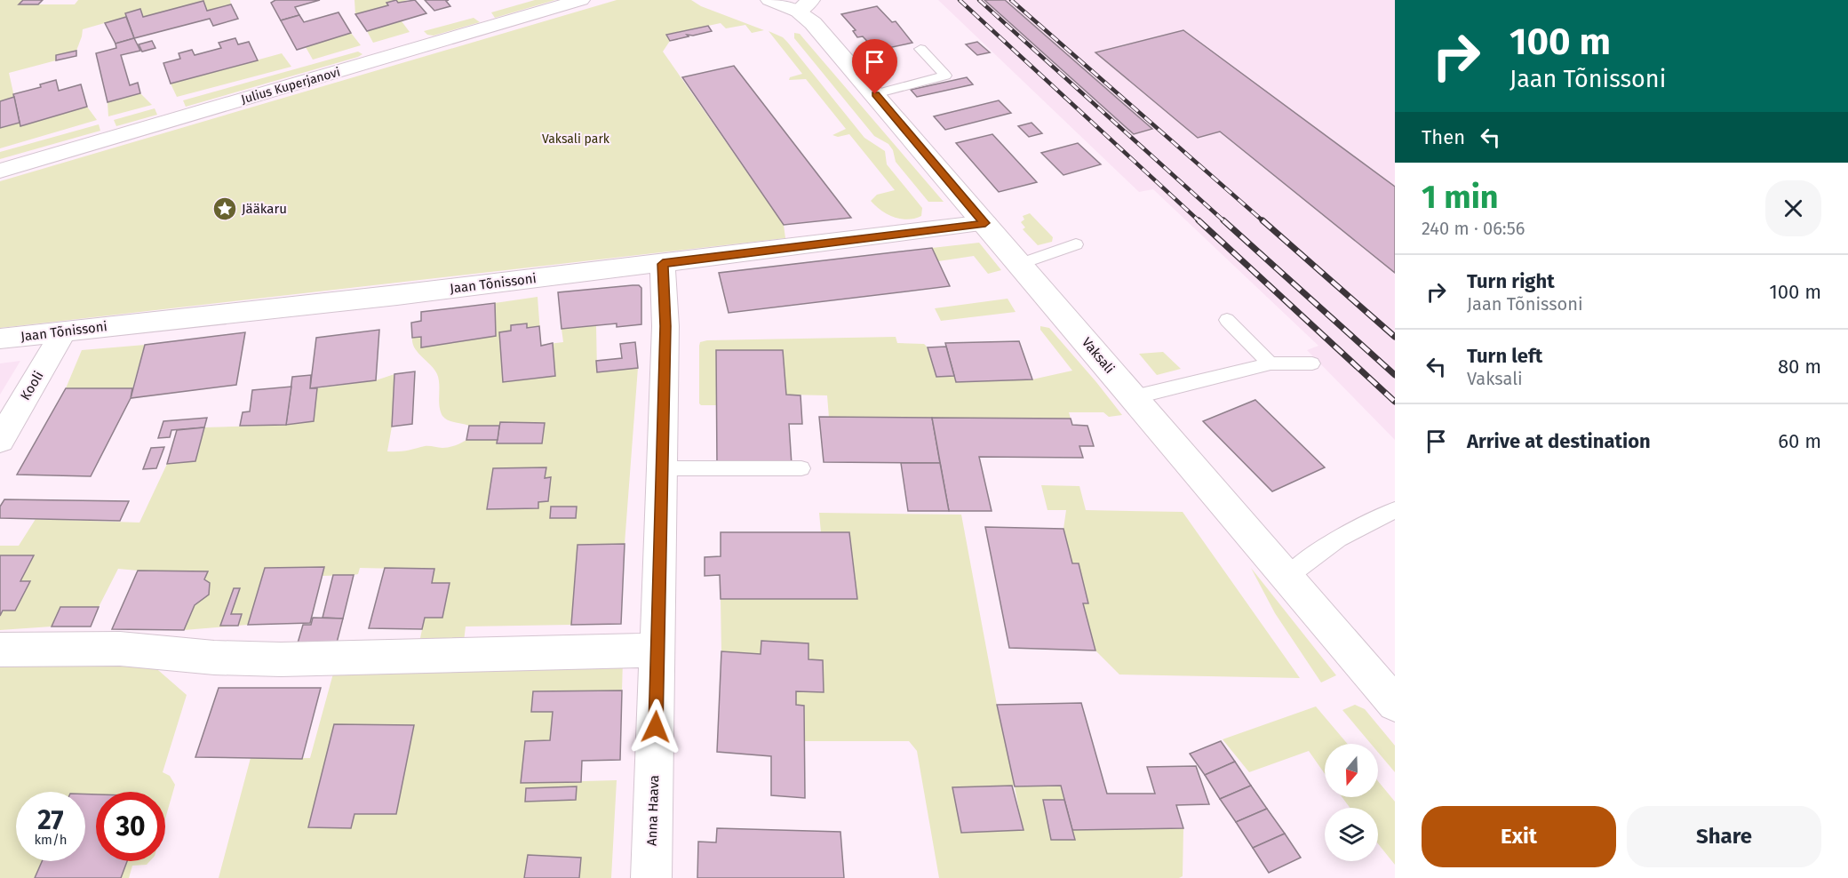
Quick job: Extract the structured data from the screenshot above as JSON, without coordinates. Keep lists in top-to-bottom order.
{
  "streets": {
    "street": [
      "Julius Kuperjanovi",
      "Jaan Tõnissoni",
      "Vaksali",
      "Kooli",
      "Anna Haava"
    ]
  },
  "crossings": [
    ["Jaan Tõnissoni", "Vaksali"],
    ["Jaan Tõnissoni", "Kooli"],
    ["Jaan Tõnissoni", "Anna Haava"]
  ],
  "parks": ["Vaksali park"],
  "places": {
    "place": ["Jääkaru"]
  },
  "north": "bottom",
  "page": {
    "turn": ["100 m", "Jaan Tõnissoni"],
    "then": "Then",
    "heading": ["1 min", "240 m · 06:56"],
    "list": [
      {
        "name": "Turn right",
        "note": "Jaan Tõnissoni",
        "value": "100 m"
      },
      {
        "name": "Turn left",
        "note": "Vaksali",
        "value": "80 m"
      },
      {
        "name": "Arrive at destination",
        "value": "60 m"
      }
    ],
    "speed": "27 km/h",
    "limit": "30",
    "buttons": ["Exit", "Share"]
  }
}
